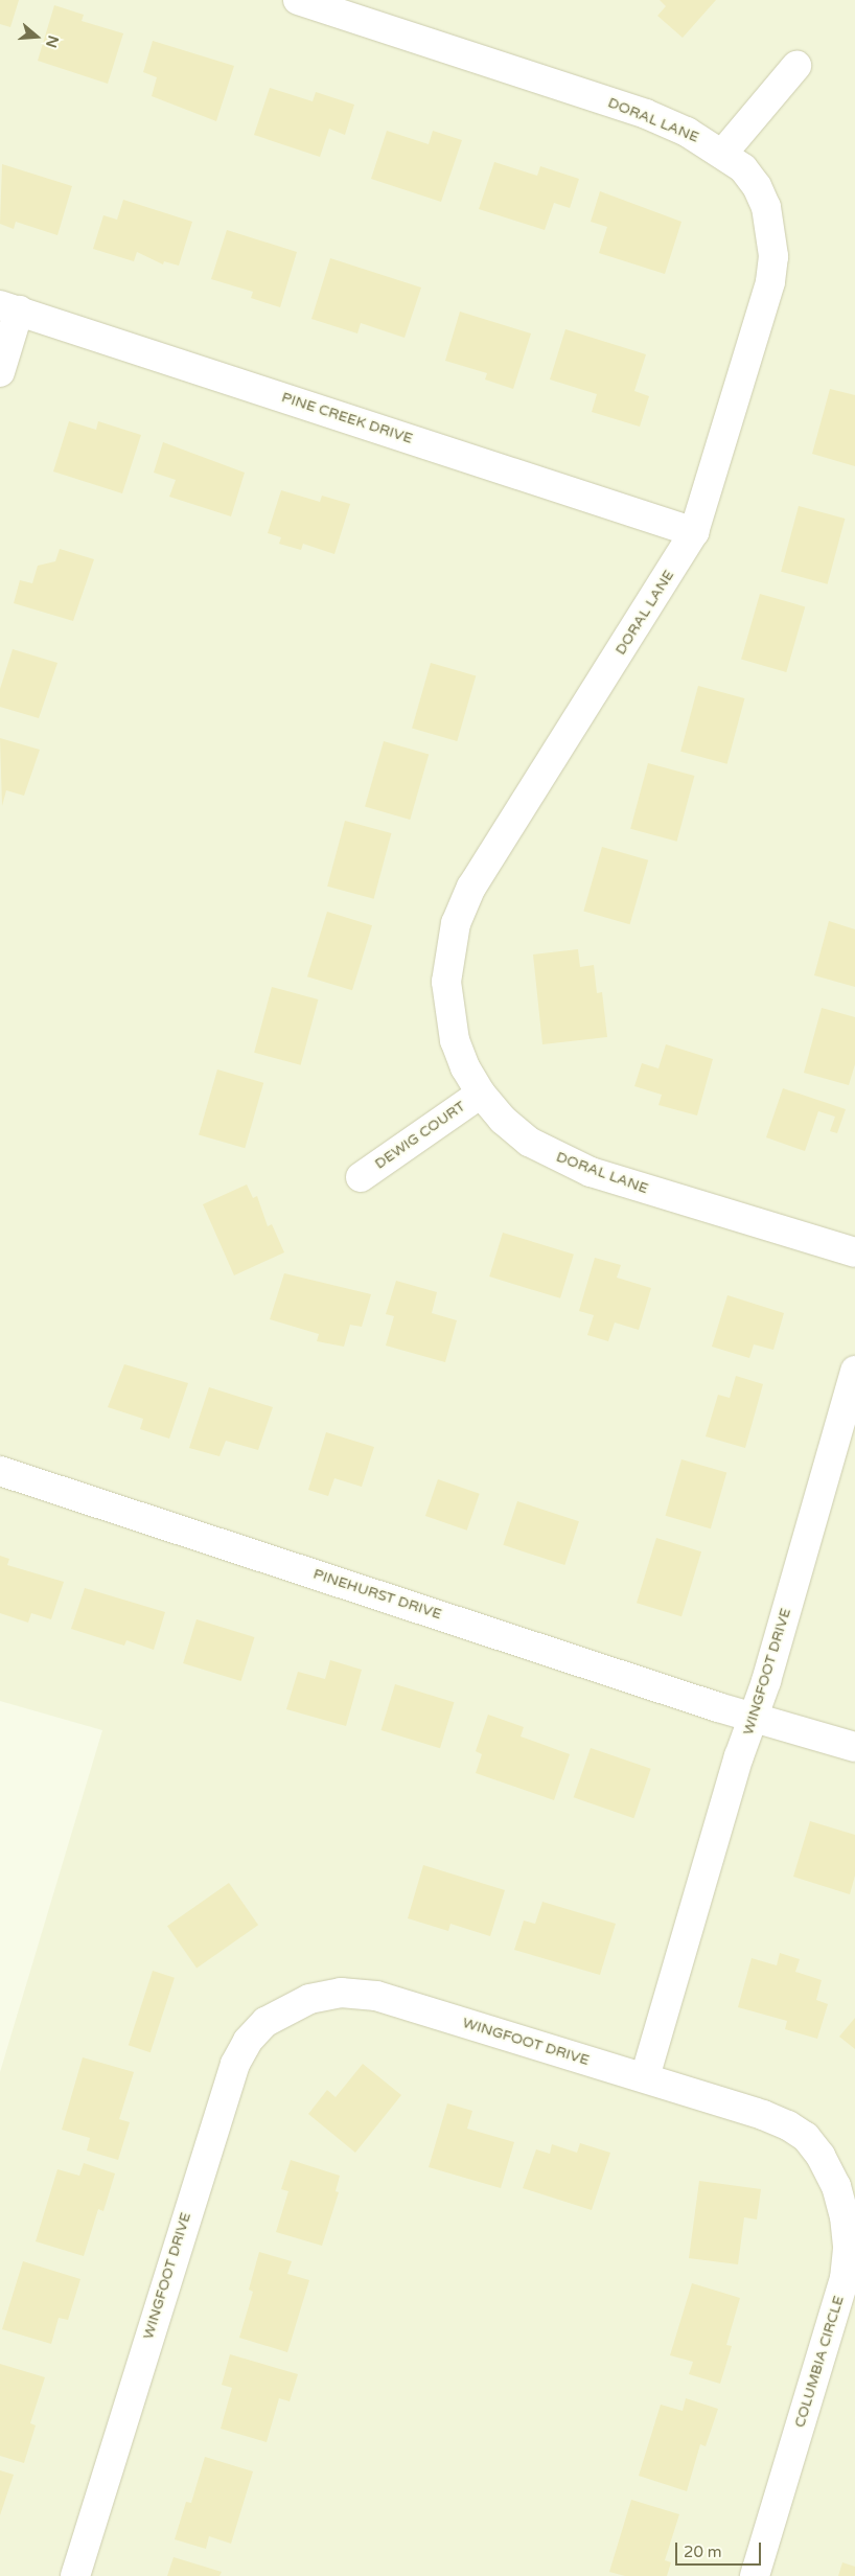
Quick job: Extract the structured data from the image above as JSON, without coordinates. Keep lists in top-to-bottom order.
{
  "streets": {
    "street": [
      "DORAL LANE",
      "PINE CREEK DRIVE",
      "DEWIG COURT",
      "PINEHURST DRIVE",
      "WINGFOOT DRIVE",
      "COLUMBIA CIRCLE"
    ]
  },
  "crossings": [
    ["DORAL LANE", "PINE CREEK DRIVE"],
    ["DORAL LANE", "DEWIG COURT"],
    ["PINEHURST DRIVE", "WINGFOOT DRIVE"],
    ["WINGFOOT DRIVE", "COLUMBIA CIRCLE"]
  ],
  "scale_bar": "20 m",
  "north": "right"
}
